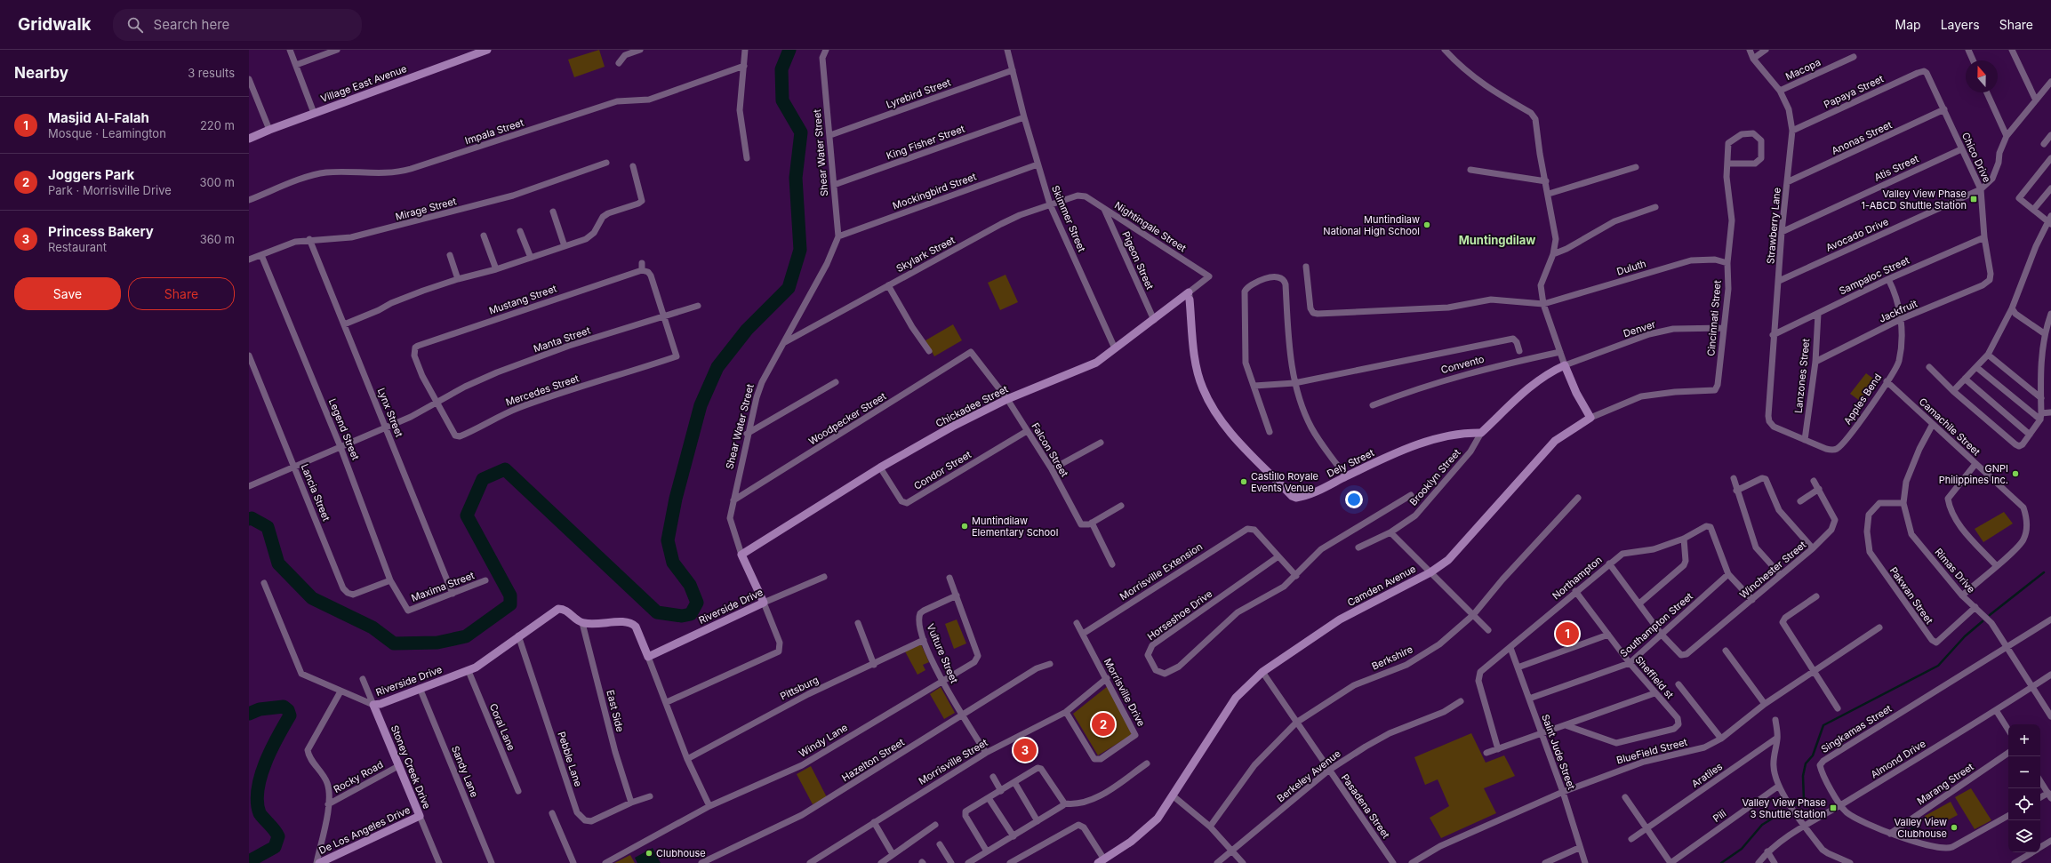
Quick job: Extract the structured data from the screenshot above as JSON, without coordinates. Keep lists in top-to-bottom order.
{
  "streets": {
    "street": [
      "Macopa",
      "Village East Avenue",
      "Papaya Street",
      "Lyrebird Street",
      "Impala Street",
      "Anonas Street",
      "King Fisher Street",
      "Shear Water Street",
      "Chico Drive",
      "Atis Street",
      "Mockingbird Street",
      "Mirage Street",
      "Skimmer Street",
      "Strawberry Lane",
      "Nightingale Street",
      "Avocado Drive",
      "Skylark Street",
      "Pigeon Street",
      "Duluth",
      "Sampaloc Street",
      "Mustang Street",
      "Jackfruit",
      "Cincinnati Street",
      "Denver",
      "Manta Street",
      "Convento",
      "Lanzones Street",
      "Mercedes Street",
      "Apples Bend",
      "Chickadee Street",
      "Lynx Street",
      "Woodpecker Street",
      "Camachile Street",
      "Legend Street",
      "Falcon Street",
      "Dely Street",
      "Condor Street",
      "Brooklyn Street",
      "Lancia Street",
      "Winchester Street",
      "Rimas Drive",
      "Morrisville Extension",
      "Northampton",
      "Camden Avenue",
      "Maxima Street",
      "Pakwan Street",
      "Riverside Drive",
      "Horseshoe Drive",
      "Southampton Street",
      "Vulture Street",
      "Berkshire",
      "Sheffield st",
      "Pittsburg",
      "Morrisville Drive",
      "East Side",
      "Coral Lane",
      "Singkamas Street",
      "Windy Lane",
      "BlueField Street",
      "Saint Jude Street",
      "Pebble Lane",
      "Almond Drive",
      "Hazelton Street",
      "Morrisville Street",
      "Stoney Creek Drive",
      "Sandy Lane",
      "Aratiles",
      "Berkeley Avenue",
      "Rocky Road",
      "Marang Street",
      "Pasadena Street",
      "Pili",
      "De Los Angeles Drive"
    ]
  },
  "crossings": [
    ["Macopa", "Strawberry Lane"],
    ["Papaya Street", "Chico Drive"],
    ["Papaya Street", "Strawberry Lane"],
    ["Lyrebird Street", "Shear Water Street"],
    ["Lyrebird Street", "Skimmer Street"],
    ["Anonas Street", "Chico Drive"],
    ["Anonas Street", "Strawberry Lane"],
    ["King Fisher Street", "Shear Water Street"],
    ["King Fisher Street", "Skimmer Street"],
    ["Shear Water Street", "Mockingbird Street"],
    ["Shear Water Street", "Skylark Street"],
    ["Shear Water Street", "Chickadee Street"],
    ["Shear Water Street", "Woodpecker Street"],
    ["Shear Water Street", "Riverside Drive"],
    ["Chico Drive", "Atis Street"],
    ["Chico Drive", "Avocado Drive"],
    ["Chico Drive", "Sampaloc Street"],
    ["Chico Drive", "Jackfruit"],
    ["Atis Street", "Strawberry Lane"],
    ["Mockingbird Street", "Skimmer Street"],
    ["Mirage Street", "Lynx Street"],
    ["Mirage Street", "Legend Street"],
    ["Skimmer Street", "Skylark Street"],
    ["Skimmer Street", "Chickadee Street"],
    ["Strawberry Lane", "Avocado Drive"],
    ["Strawberry Lane", "Sampaloc Street"],
    ["Strawberry Lane", "Apples Bend"],
    ["Nightingale Street", "Skylark Street"],
    ["Nightingale Street", "Pigeon Street"],
    ["Nightingale Street", "Chickadee Street"],
    ["Pigeon Street", "Chickadee Street"],
    ["Duluth", "Cincinnati Street"],
    ["Sampaloc Street", "Lanzones Street"],
    ["Sampaloc Street", "Apples Bend"],
    ["Mustang Street", "Manta Street"],
    ["Mustang Street", "Mercedes Street"],
    ["Jackfruit", "Lanzones Street"],
    ["Jackfruit", "Apples Bend"],
    ["Cincinnati Street", "Denver"],
    ["Cincinnati Street", "Camden Avenue"],
    ["Manta Street", "Mercedes Street"],
    ["Manta Street", "Lynx Street"],
    ["Manta Street", "Legend Street"],
    ["Manta Street", "Lancia Street"],
    ["Lanzones Street", "Apples Bend"],
    ["Apples Bend", "Camachile Street"],
    ["Chickadee Street", "Falcon Street"],
    ["Chickadee Street", "Dely Street"],
    ["Chickadee Street", "Condor Street"],
    ["Lynx Street", "Maxima Street"],
    ["Woodpecker Street", "Falcon Street"],
    ["Camachile Street", "Rimas Drive"],
    ["Legend Street", "Lancia Street"],
    ["Legend Street", "Maxima Street"],
    ["Falcon Street", "Condor Street"],
    ["Dely Street", "Brooklyn Street"],
    ["Winchester Street", "Southampton Street"],
    ["Rimas Drive", "Pakwan Street"],
    ["Rimas Drive", "Singkamas Street"],
    ["Rimas Drive", "Almond Drive"],
    ["Morrisville Extension", "Horseshoe Drive"],
    ["Morrisville Extension", "Morrisville Drive"],
    ["Northampton", "Southampton Street"],
    ["Northampton", "Sheffield st"],
    ["Northampton", "Saint Jude Street"],
    ["Camden Avenue", "Pasadena Street"],
    ["Riverside Drive", "East Side"],
    ["Riverside Drive", "Coral Lane"],
    ["Riverside Drive", "Pebble Lane"],
    ["Riverside Drive", "Stoney Creek Drive"],
    ["Riverside Drive", "Sandy Lane"],
    ["Southampton Street", "Sheffield st"],
    ["Southampton Street", "Saint Jude Street"],
    ["Vulture Street", "Pittsburg"],
    ["Vulture Street", "Windy Lane"],
    ["Vulture Street", "Hazelton Street"],
    ["Vulture Street", "Morrisville Street"],
    ["Berkshire", "Pasadena Street"],
    ["Morrisville Drive", "Morrisville Street"],
    ["East Side", "Pebble Lane"],
    ["Singkamas Street", "Almond Drive"],
    ["Singkamas Street", "Marang Street"],
    ["BlueField Street", "Saint Jude Street"],
    ["Stoney Creek Drive", "Rocky Road"],
    ["Stoney Creek Drive", "De Los Angeles Drive"],
    ["Berkeley Avenue", "Pasadena Street"]
  ],
  "districts": ["Muntingdilaw"],
  "places": {
    "transit": ["Valley View Phase 1-ABCD Shuttle Station", "Valley View Phase 3 Shuttle Station"],
    "other": [
      "Muntindilaw National High School",
      "GNPI Philippines Inc.",
      "Castillo Royale Events Venue",
      "Muntindilaw Elementary School",
      "Valley View Clubhouse",
      "Clubhouse"
    ]
  },
  "north": "top",
  "page": {
    "header": "Gridwalk",
    "search": "Search here",
    "nav": ["Map", "Layers", "Share"],
    "heading": ["Nearby", "3 results"],
    "list": [
      {
        "mark": "1",
        "name": "Masjid Al-Falah",
        "note": "Mosque · Leamington",
        "value": "220 m"
      },
      {
        "mark": "2",
        "name": "Joggers Park",
        "note": "Park · Morrisville Drive",
        "value": "300 m"
      },
      {
        "mark": "3",
        "name": "Princess Bakery",
        "note": "Restaurant",
        "value": "360 m"
      }
    ],
    "buttons": ["Save", "Share"],
    "pins": ["1", "2", "3"],
    "map_buttons": ["+", "−"]
  }
}
